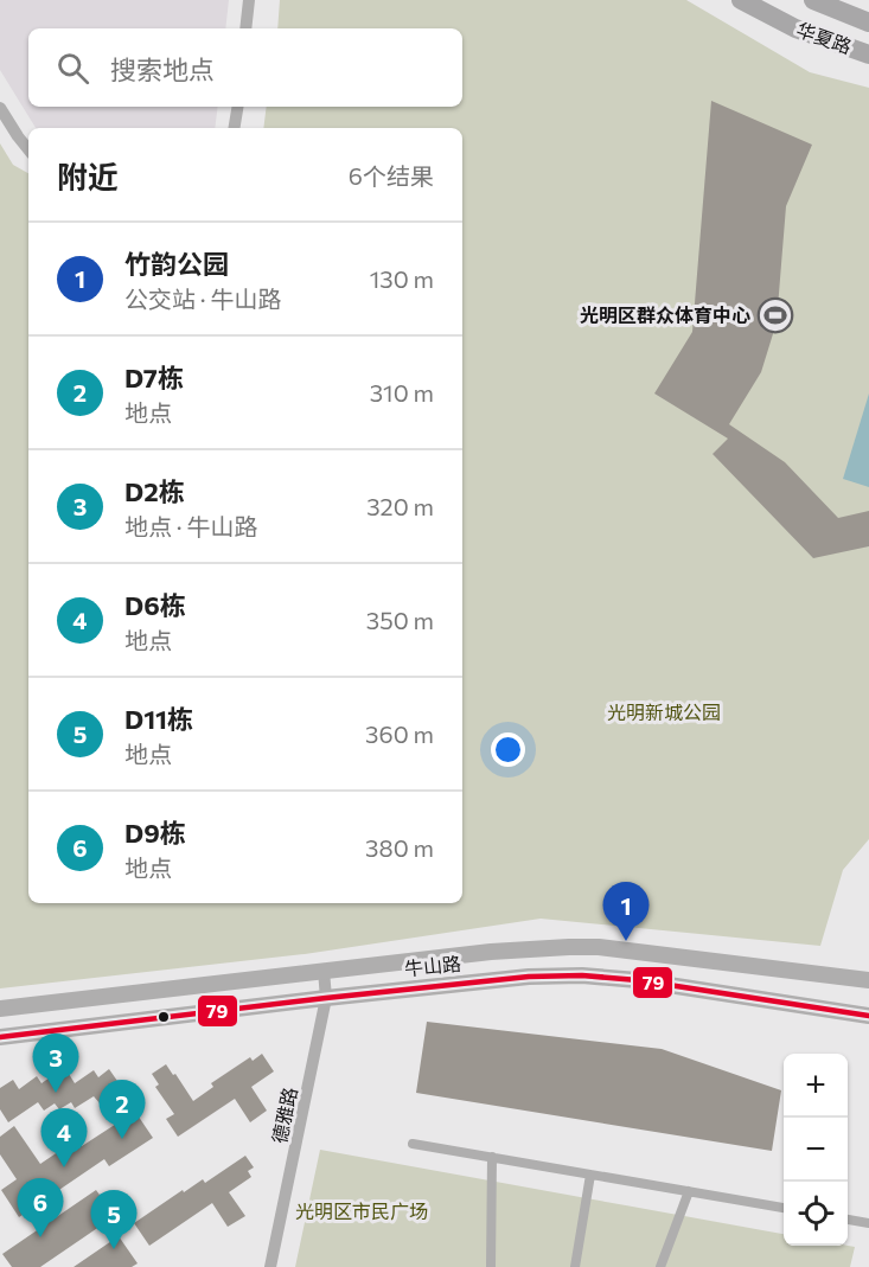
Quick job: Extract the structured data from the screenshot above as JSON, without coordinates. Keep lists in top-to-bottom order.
{
  "streets": {
    "main road": ["华夏路"],
    "street": ["牛山路", "德雅路"]
  },
  "crossings": [
    ["牛山路", "德雅路"]
  ],
  "parks": ["光明新城公园", "光明区市民广场"],
  "places": {
    "sports": ["光明区群众体育中心"]
  },
  "lines": ["transit line 79"],
  "page": {
    "search": "搜索地点",
    "heading": ["附近", "6个结果"],
    "list": [
      {
        "mark": "1",
        "name": "竹韵公园",
        "note": "公交站 · 牛山路",
        "value": "130 m"
      },
      {
        "mark": "2",
        "name": "D7栋",
        "note": "地点",
        "value": "310 m"
      },
      {
        "mark": "3",
        "name": "D2栋",
        "note": "地点 · 牛山路",
        "value": "320 m"
      },
      {
        "mark": "4",
        "name": "D6栋",
        "note": "地点",
        "value": "350 m"
      },
      {
        "mark": "5",
        "name": "D11栋",
        "note": "地点",
        "value": "360 m"
      },
      {
        "mark": "6",
        "name": "D9栋",
        "note": "地点",
        "value": "380 m"
      }
    ],
    "pins": [
      "1",
      "3",
      "2",
      "4",
      "6",
      "5"
    ],
    "map_buttons": ["+", "−"]
  }
}
